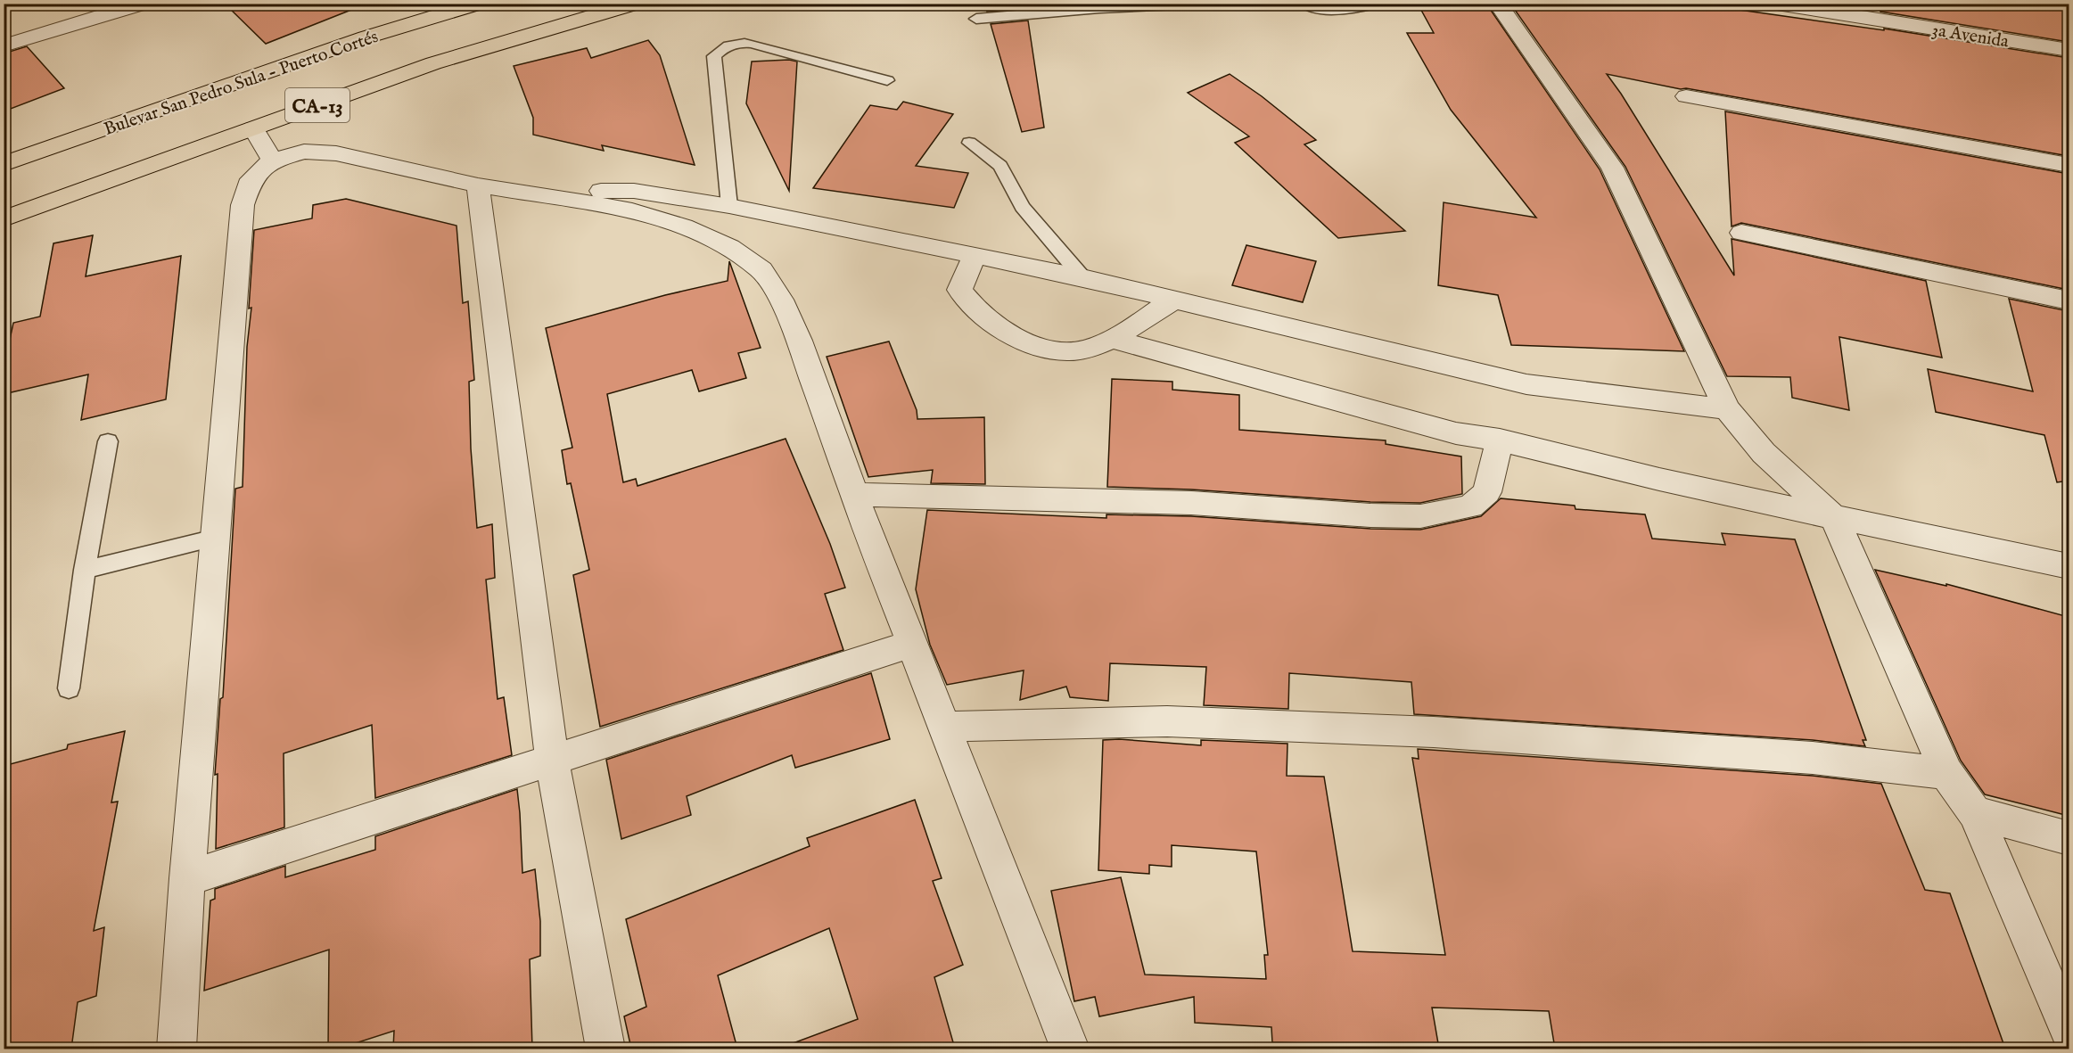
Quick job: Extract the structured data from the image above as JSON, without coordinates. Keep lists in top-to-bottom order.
{
  "streets": {
    "highway": ["Bulevar San Pedro Sula - Puerto Cortés", "CA-13"],
    "street": ["3a Avenida"]
  }
}
